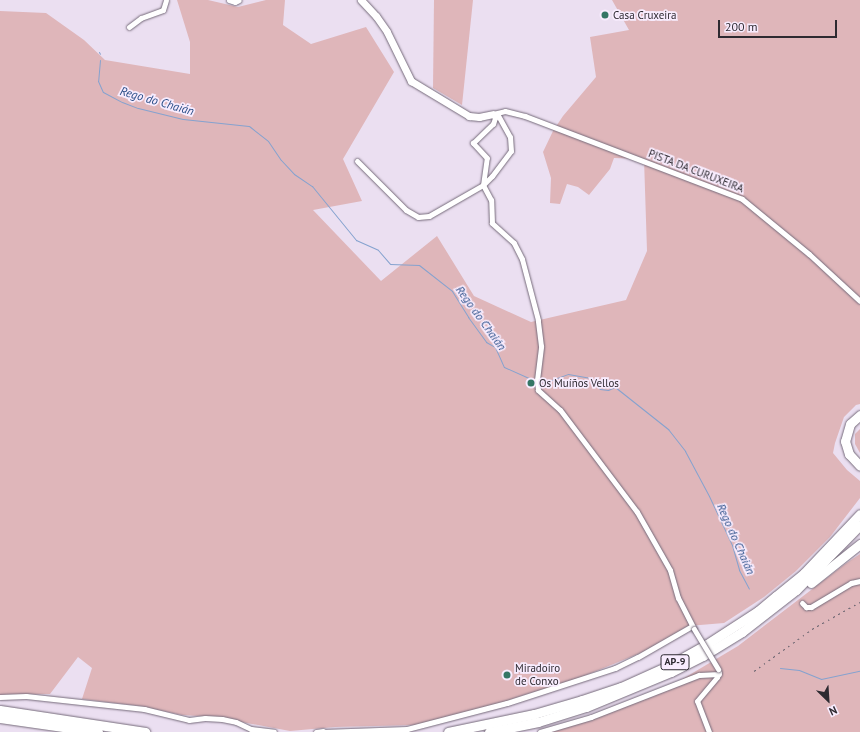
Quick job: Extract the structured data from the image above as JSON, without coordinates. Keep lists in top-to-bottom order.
{
  "streets": {
    "highway": ["AP-9"],
    "street": ["PISTA DA CURUXEIRA"]
  },
  "water": ["Rego do Chaián"],
  "places": ["Casa Cruxeira", "Os Muíños Vellos", "Miradoiro de Conxo"],
  "scale_bar": "200 m",
  "north": "bottom right"
}
